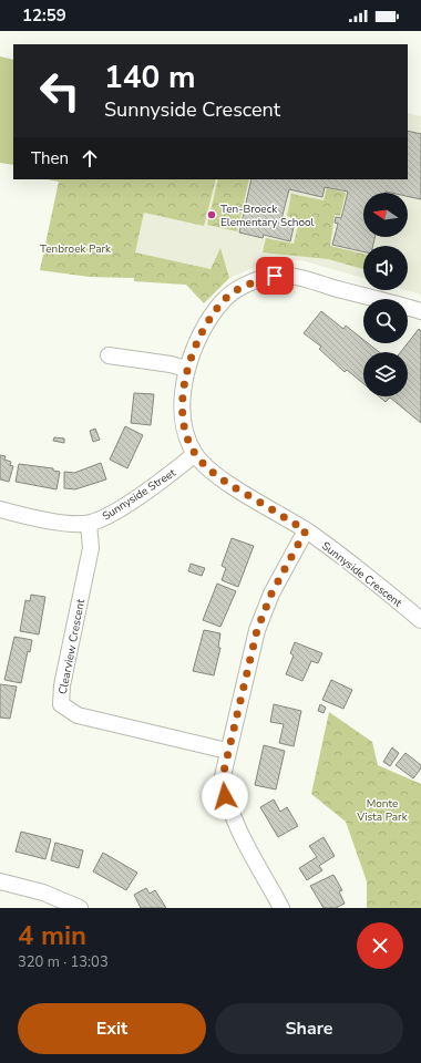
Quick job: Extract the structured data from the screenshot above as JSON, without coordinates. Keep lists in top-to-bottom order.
{
  "streets": {
    "street": ["Sunnyside Street", "Sunnyside Crescent", "Clearview Crescent"]
  },
  "crossings": [
    ["Sunnyside Street", "Sunnyside Crescent"],
    ["Sunnyside Street", "Clearview Crescent"]
  ],
  "parks": ["Tenbroek Park", "Monte Vista Park"],
  "places": ["Ten-Broeck Elementary School"],
  "north": "left",
  "page": {
    "status": "12:59",
    "turn": ["140 m", "Sunnyside Crescent"],
    "then": "Then",
    "heading": ["4 min", "320 m · 13:03"],
    "buttons": ["Exit", "Share"]
  }
}
